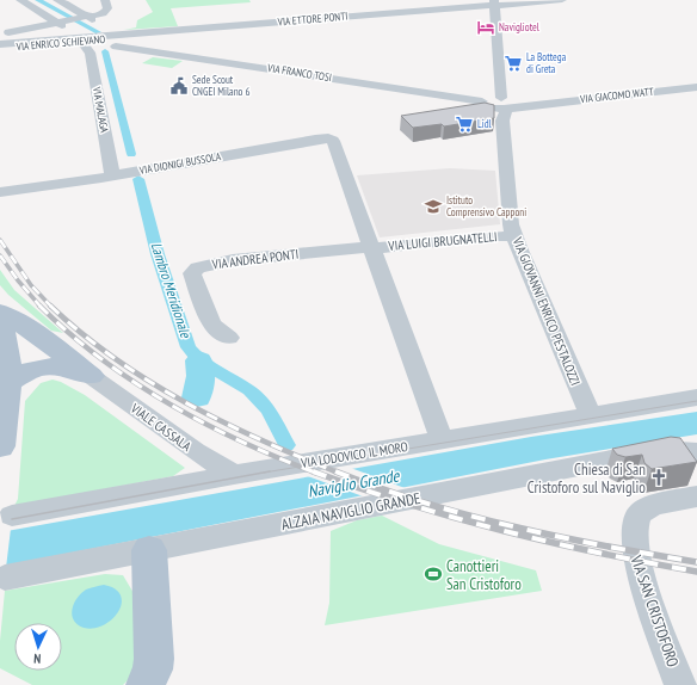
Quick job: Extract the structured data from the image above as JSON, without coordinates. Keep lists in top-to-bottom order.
{
  "streets": {
    "street": [
      "VIA ETTORE PONTI",
      "VIA ENRICO SCHIEVANO",
      "VIA FRANCO TOSI",
      "VIA GIACOMO WATT",
      "VIA MALAGA",
      "VIA DIONIGI BUSSOLA",
      "VIA LUIGI BRUGNATELLI",
      "VIA ANDREA PONTI",
      "VIA GIOVANNI ENRICO PESTALOZZI",
      "VIALE CASSALA",
      "VIA LODOVICO IL MORO",
      "ALZAIA NAVIGLIO GRANDE",
      "VIA SAN CRISTOFORO"
    ]
  },
  "crossings": [
    ["VIA ETTORE PONTI", "VIA FRANCO TOSI"],
    ["VIA ETTORE PONTI", "VIA GIOVANNI ENRICO PESTALOZZI"],
    ["VIA ENRICO SCHIEVANO", "VIA MALAGA"],
    ["VIA FRANCO TOSI", "VIA GIACOMO WATT"],
    ["VIA FRANCO TOSI", "VIA GIOVANNI ENRICO PESTALOZZI"],
    ["VIA GIACOMO WATT", "VIA GIOVANNI ENRICO PESTALOZZI"],
    ["VIA MALAGA", "VIA DIONIGI BUSSOLA"],
    ["VIA DIONIGI BUSSOLA", "VIA LUIGI BRUGNATELLI"],
    ["VIA DIONIGI BUSSOLA", "VIA ANDREA PONTI"],
    ["VIA LUIGI BRUGNATELLI", "VIA ANDREA PONTI"],
    ["VIA LUIGI BRUGNATELLI", "VIA GIOVANNI ENRICO PESTALOZZI"],
    ["VIA GIOVANNI ENRICO PESTALOZZI", "VIA LODOVICO IL MORO"],
    ["VIALE CASSALA", "VIA LODOVICO IL MORO"]
  ],
  "water": ["Lambro Meridionale", "Naviglio Grande"],
  "places": {
    "hotel": ["Navigliotel"],
    "supermarket": ["La Bottega di Greta", "Lidl"],
    "public building": ["Sede Scout CNGEI Milano 6"],
    "school or university": ["Istituto Comprensivo Capponi"],
    "church": ["Chiesa di San Cristoforo sul Naviglio"],
    "sports": ["Canottieri San Cristoforo"]
  },
  "north": "bottom"
}
